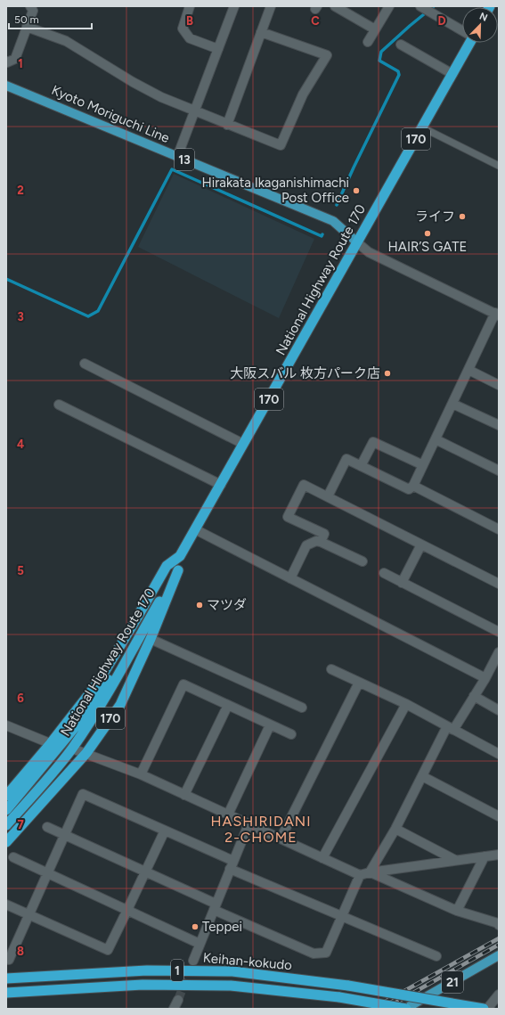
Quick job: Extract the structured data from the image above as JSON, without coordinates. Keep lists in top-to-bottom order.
{
  "streets": {
    "highway": [
      "170",
      "National Highway Route 170",
      "Keihan-kokudo",
      "1"
    ],
    "main road": ["Kyoto Moriguchi Line", "13", "21"]
  },
  "crossings": [
    ["Kyoto Moriguchi Line", "National Highway Route 170"],
    ["170", "National Highway Route 170"],
    ["Keihan-kokudo", "21"]
  ],
  "districts": ["HASHIRIDANI 2-CHOME"],
  "places": [
    "Hirakata Ikaganishimachi Post Office",
    "ライフ",
    "HAIR’S GATE",
    "大阪スバル 枚方パーク店",
    "マツダ",
    "Teppei"
  ],
  "scale_bar": "50 m",
  "north": "top right",
  "grid": {
    "columns": ["B", "C", "D"],
    "rows": [
      "1",
      "2",
      "3",
      "4",
      "5",
      "6",
      "7",
      "8"
    ]
  }
}
